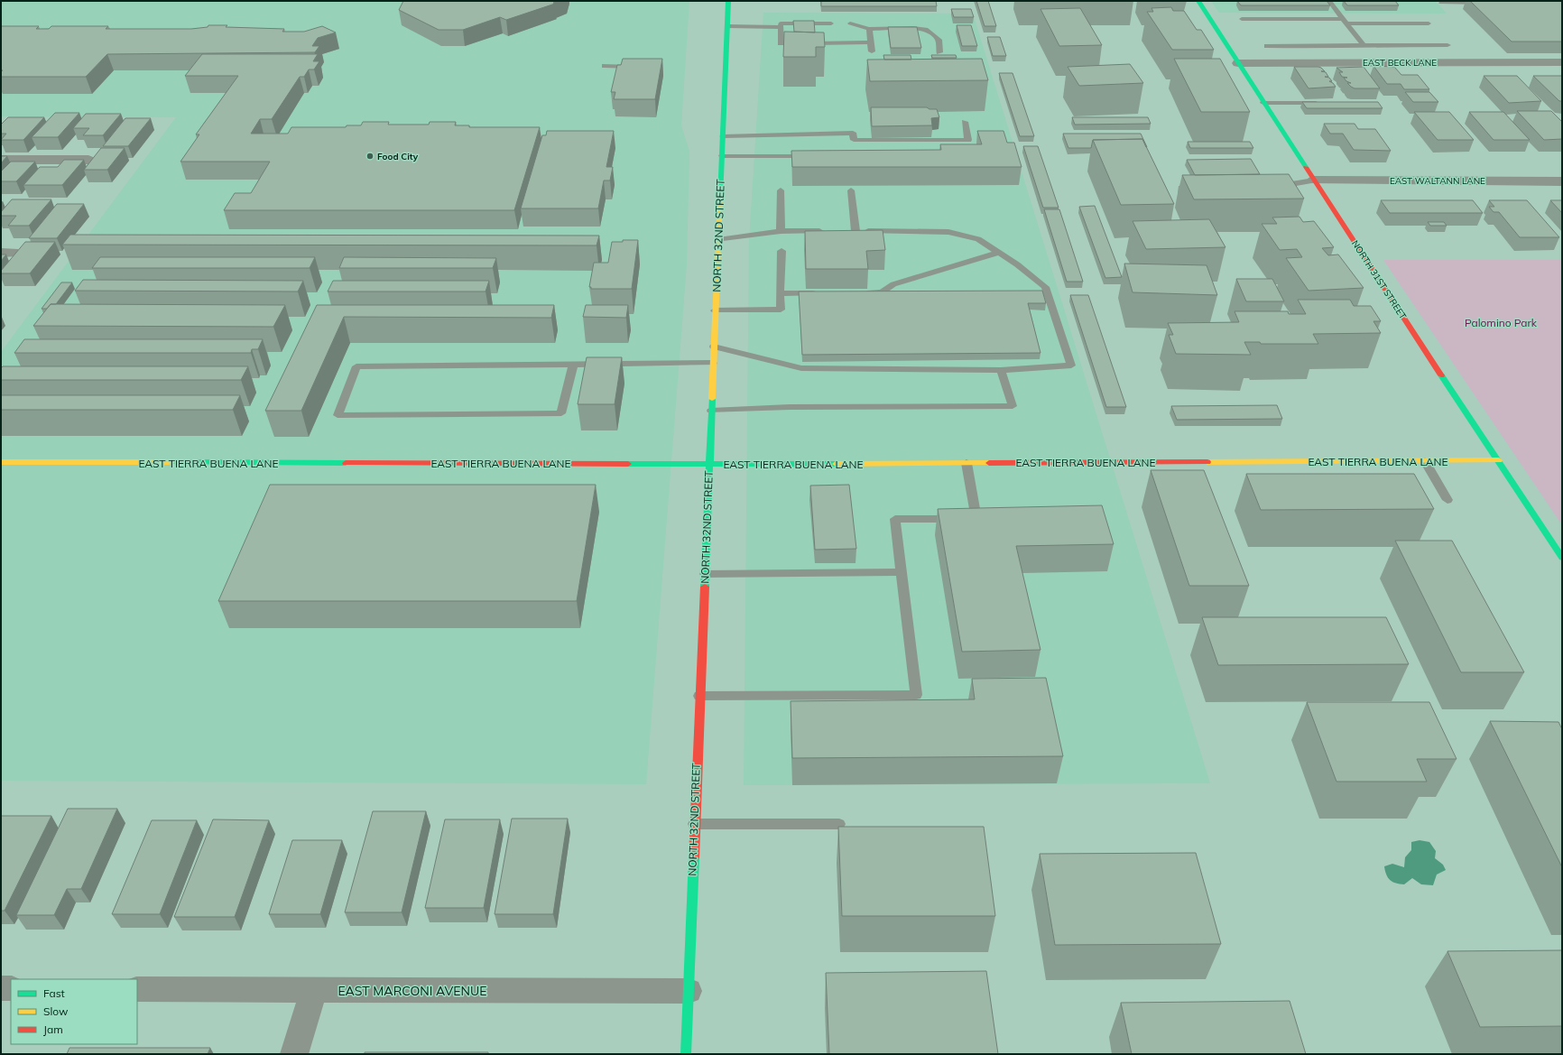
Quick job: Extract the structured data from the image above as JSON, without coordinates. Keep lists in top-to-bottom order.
{
  "streets": {
    "street": [
      "EAST BECK LANE",
      "EAST WALTANN LANE",
      "NORTH 32ND STREET",
      "NORTH 31ST STREET",
      "EAST TIERRA BUENA LANE",
      "EAST MARCONI AVENUE"
    ]
  },
  "crossings": [
    ["EAST BECK LANE", "NORTH 31ST STREET"],
    ["EAST WALTANN LANE", "NORTH 31ST STREET"],
    ["NORTH 32ND STREET", "EAST TIERRA BUENA LANE"],
    ["NORTH 32ND STREET", "EAST MARCONI AVENUE"],
    ["NORTH 31ST STREET", "EAST TIERRA BUENA LANE"]
  ],
  "parks": ["Palomino Park"],
  "places": ["Food City"],
  "legend": ["Fast", "Slow", "Jam"]
}
